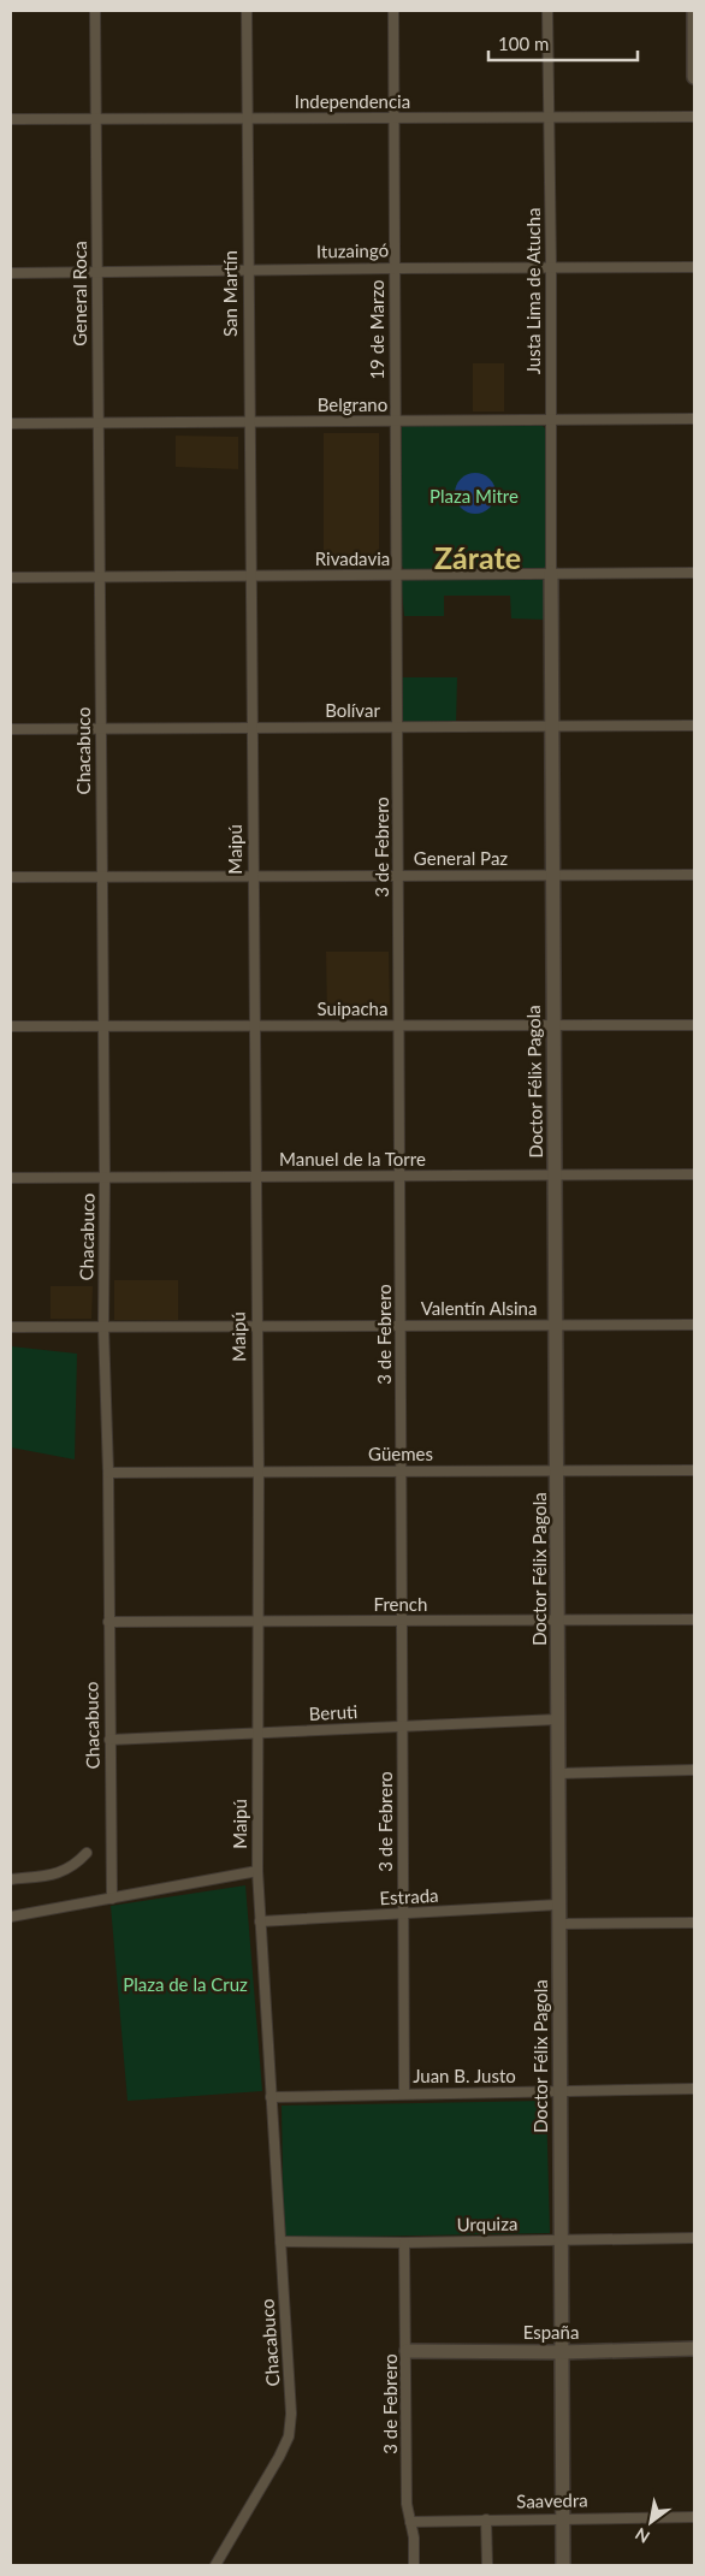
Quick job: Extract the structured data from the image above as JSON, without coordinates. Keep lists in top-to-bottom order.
{
  "streets": {
    "street": [
      "Independencia",
      "Ituzaingó",
      "Justa Lima de Atucha",
      "General Roca",
      "San Martín",
      "19 de Marzo",
      "Belgrano",
      "Rivadavia",
      "Bolívar",
      "Chacabuco",
      "3 de Febrero",
      "Maipú",
      "General Paz",
      "Suipacha",
      "Doctor Félix Pagola",
      "Manuel de la Torre",
      "Valentín Alsina",
      "Güemes",
      "French",
      "Beruti",
      "Estrada",
      "Juan B. Justo",
      "Urquiza",
      "España",
      "Saavedra"
    ]
  },
  "crossings": [
    ["Independencia", "Justa Lima de Atucha"],
    ["Independencia", "General Roca"],
    ["Independencia", "San Martín"],
    ["Independencia", "19 de Marzo"],
    ["Ituzaingó", "Justa Lima de Atucha"],
    ["Ituzaingó", "General Roca"],
    ["Ituzaingó", "San Martín"],
    ["Ituzaingó", "19 de Marzo"],
    ["Justa Lima de Atucha", "Belgrano"],
    ["Justa Lima de Atucha", "Rivadavia"],
    ["Justa Lima de Atucha", "Doctor Félix Pagola"],
    ["General Roca", "Belgrano"],
    ["General Roca", "Rivadavia"],
    ["General Roca", "Chacabuco"],
    ["San Martín", "Belgrano"],
    ["San Martín", "Rivadavia"],
    ["San Martín", "Maipú"],
    ["19 de Marzo", "Belgrano"],
    ["19 de Marzo", "Rivadavia"],
    ["19 de Marzo", "3 de Febrero"],
    ["Rivadavia", "Chacabuco"],
    ["Rivadavia", "3 de Febrero"],
    ["Rivadavia", "Maipú"],
    ["Rivadavia", "Doctor Félix Pagola"],
    ["Bolívar", "Chacabuco"],
    ["Bolívar", "3 de Febrero"],
    ["Bolívar", "Maipú"],
    ["Bolívar", "Doctor Félix Pagola"],
    ["Chacabuco", "Maipú"],
    ["Chacabuco", "General Paz"],
    ["Chacabuco", "Suipacha"],
    ["Chacabuco", "Manuel de la Torre"],
    ["Chacabuco", "Valentín Alsina"],
    ["Chacabuco", "Güemes"],
    ["Chacabuco", "French"],
    ["Chacabuco", "Beruti"],
    ["Chacabuco", "Juan B. Justo"],
    ["Chacabuco", "Urquiza"],
    ["3 de Febrero", "General Paz"],
    ["3 de Febrero", "Suipacha"],
    ["3 de Febrero", "Manuel de la Torre"],
    ["3 de Febrero", "Valentín Alsina"],
    ["3 de Febrero", "Güemes"],
    ["3 de Febrero", "French"],
    ["3 de Febrero", "Beruti"],
    ["3 de Febrero", "Estrada"],
    ["3 de Febrero", "Juan B. Justo"],
    ["3 de Febrero", "Urquiza"],
    ["3 de Febrero", "España"],
    ["3 de Febrero", "Saavedra"],
    ["Maipú", "General Paz"],
    ["Maipú", "Suipacha"],
    ["Maipú", "Manuel de la Torre"],
    ["Maipú", "Valentín Alsina"],
    ["Maipú", "Güemes"],
    ["Maipú", "French"],
    ["Maipú", "Beruti"],
    ["Maipú", "Estrada"],
    ["Maipú", "Juan B. Justo"],
    ["General Paz", "Doctor Félix Pagola"],
    ["Suipacha", "Doctor Félix Pagola"],
    ["Doctor Félix Pagola", "Manuel de la Torre"],
    ["Doctor Félix Pagola", "Valentín Alsina"],
    ["Doctor Félix Pagola", "Güemes"],
    ["Doctor Félix Pagola", "French"],
    ["Doctor Félix Pagola", "Beruti"],
    ["Doctor Félix Pagola", "Estrada"],
    ["Doctor Félix Pagola", "Juan B. Justo"],
    ["Doctor Félix Pagola", "Urquiza"],
    ["Doctor Félix Pagola", "España"],
    ["Doctor Félix Pagola", "Saavedra"]
  ],
  "districts": ["Zárate"],
  "parks": ["Plaza Mitre", "Plaza de la Cruz"],
  "scale_bar": "100 m",
  "north": "bottom left"
}
